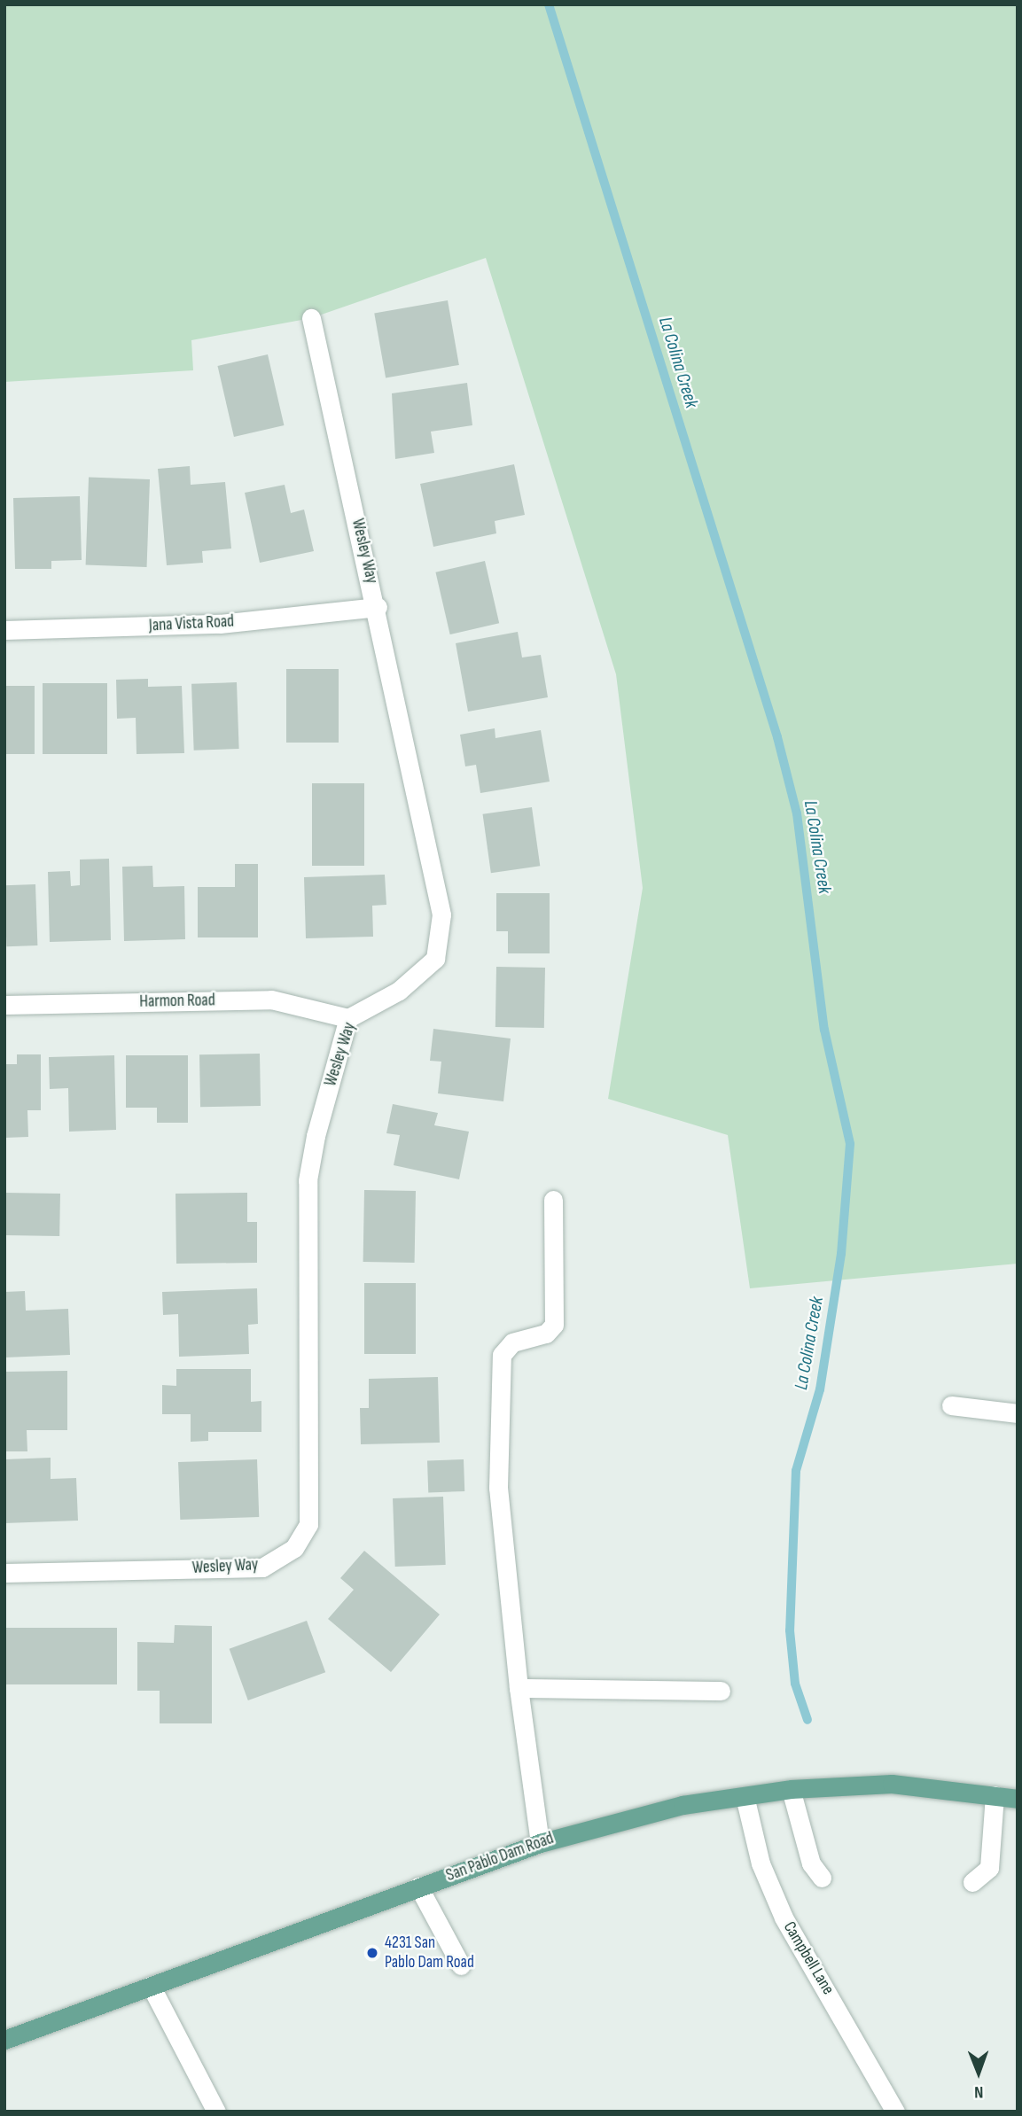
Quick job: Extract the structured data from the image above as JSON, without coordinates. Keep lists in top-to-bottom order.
{
  "streets": {
    "main road": ["San Pablo Dam Road"],
    "street": [
      "Wesley Way",
      "Jana Vista Road",
      "Harmon Road",
      "Campbell Lane"
    ]
  },
  "crossings": [
    ["Wesley Way", "Jana Vista Road"],
    ["Wesley Way", "Harmon Road"],
    ["San Pablo Dam Road", "Campbell Lane"]
  ],
  "water": ["La Colina Creek"],
  "places": ["4231 San Pablo Dam Road"],
  "north": "bottom"
}
